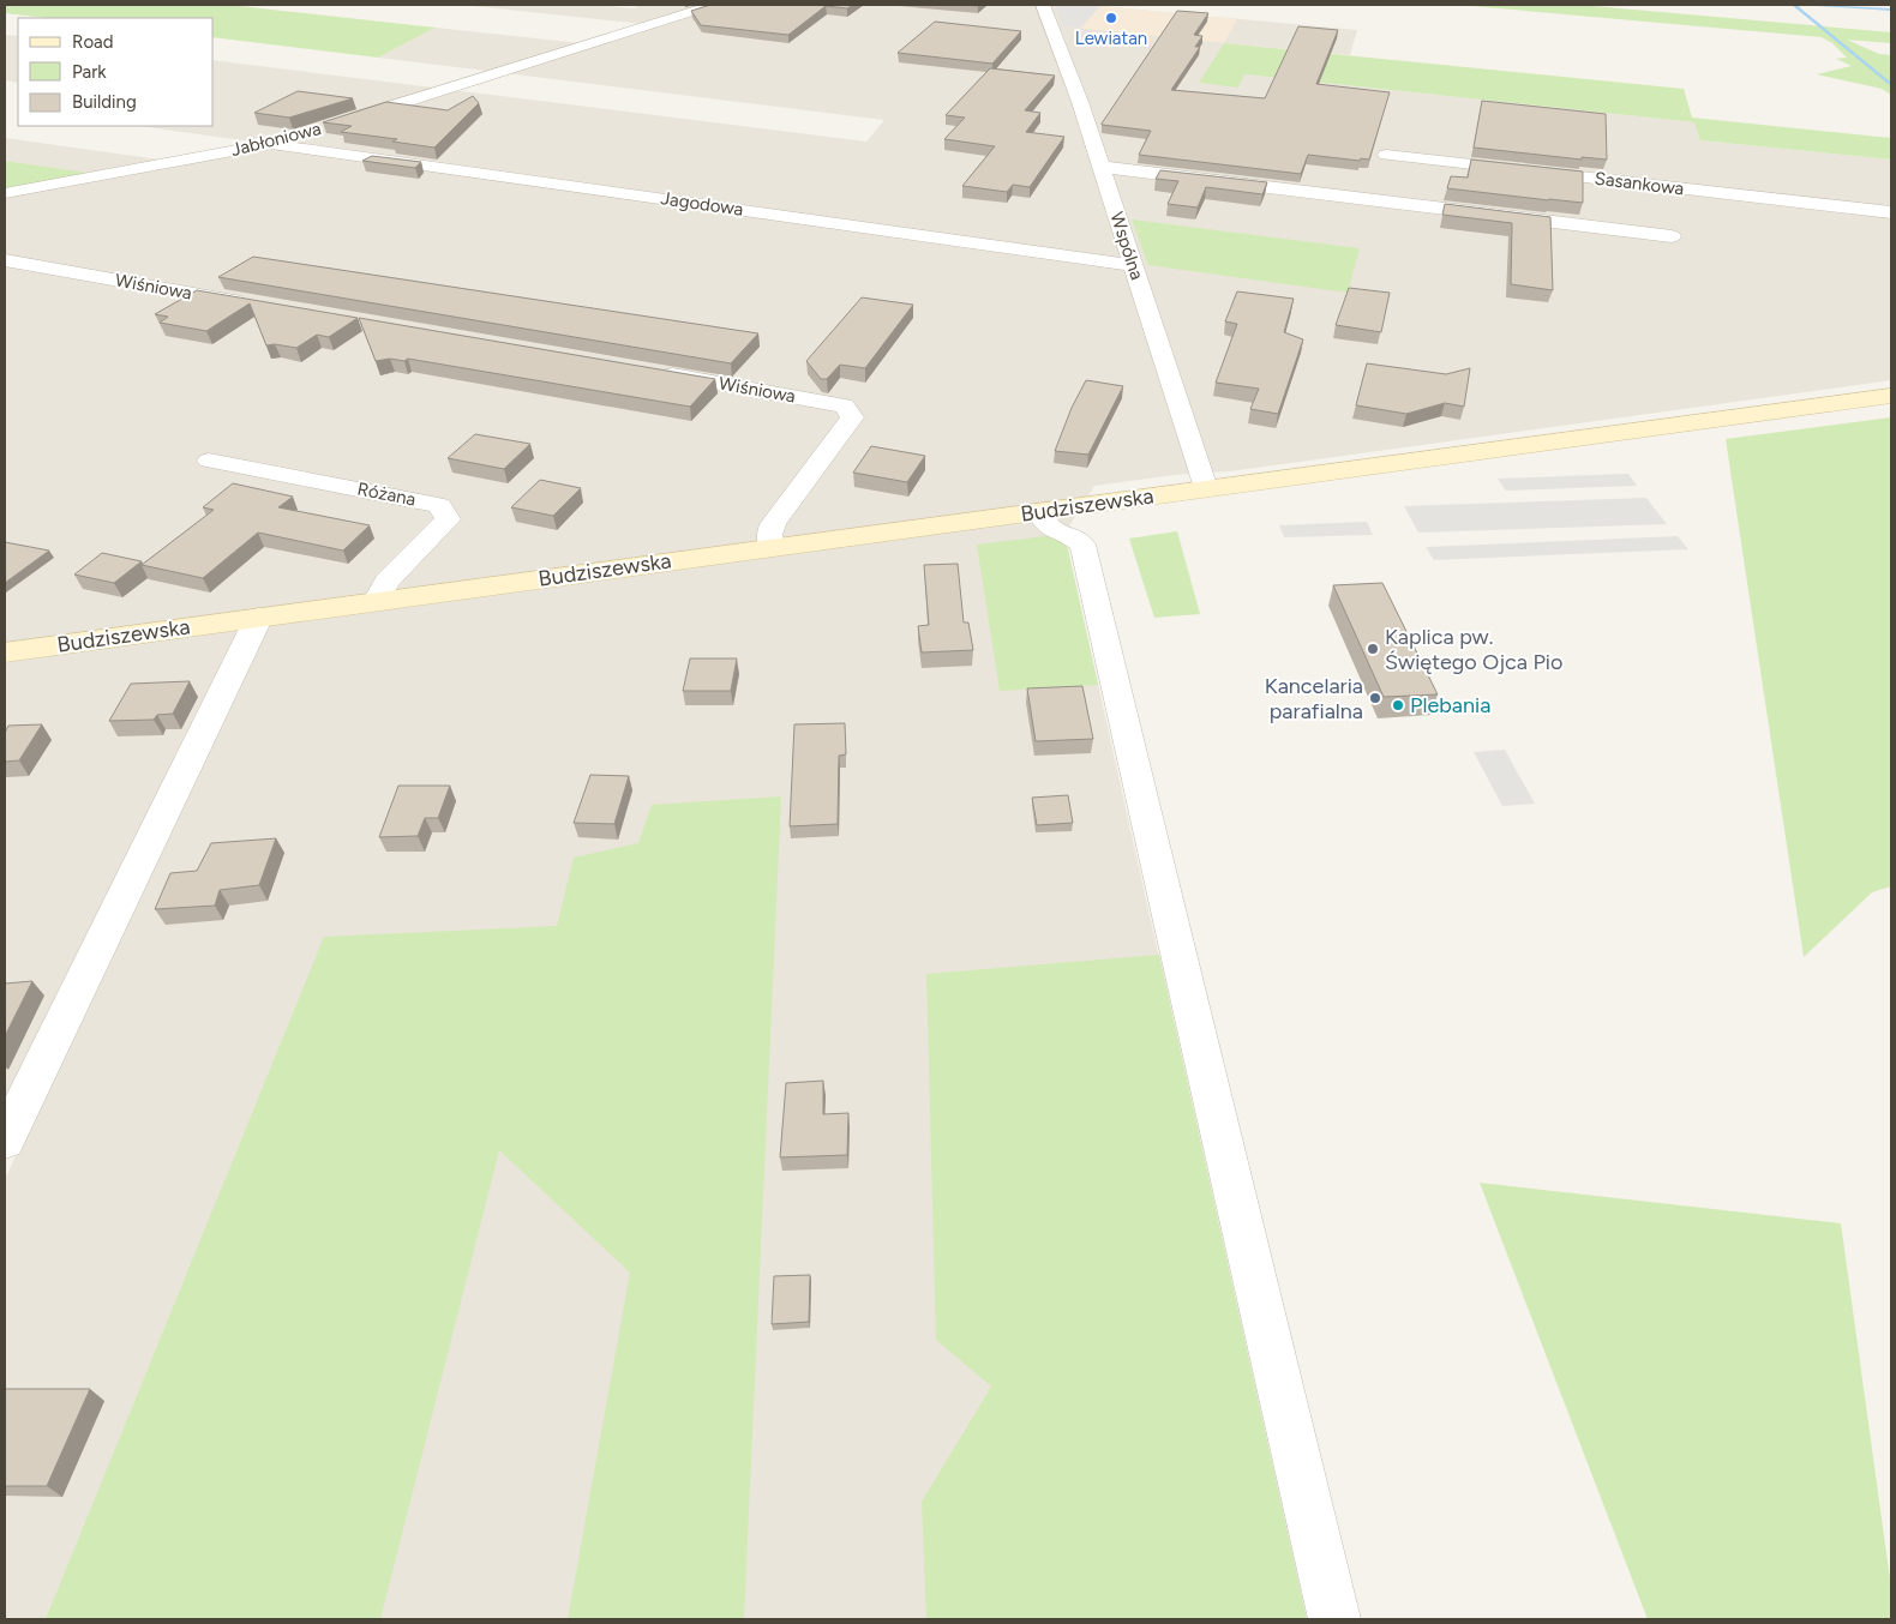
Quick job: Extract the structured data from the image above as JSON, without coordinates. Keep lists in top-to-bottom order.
{
  "streets": {
    "street": [
      "Jabłoniowa",
      "Sasankowa",
      "Jagodowa",
      "Wspólna",
      "Wiśniowa",
      "Różana",
      "Budziszewska"
    ]
  },
  "crossings": [
    ["Jabłoniowa", "Jagodowa"],
    ["Jagodowa", "Wspólna"],
    ["Wspólna", "Budziszewska"],
    ["Wiśniowa", "Budziszewska"],
    ["Różana", "Budziszewska"]
  ],
  "places": [
    "Lewiatan",
    "Kaplica pw. Świętego Ojca Pio",
    "Kancelaria parafialna",
    "Plebania"
  ],
  "legend": ["Road", "Park", "Building"]
}
